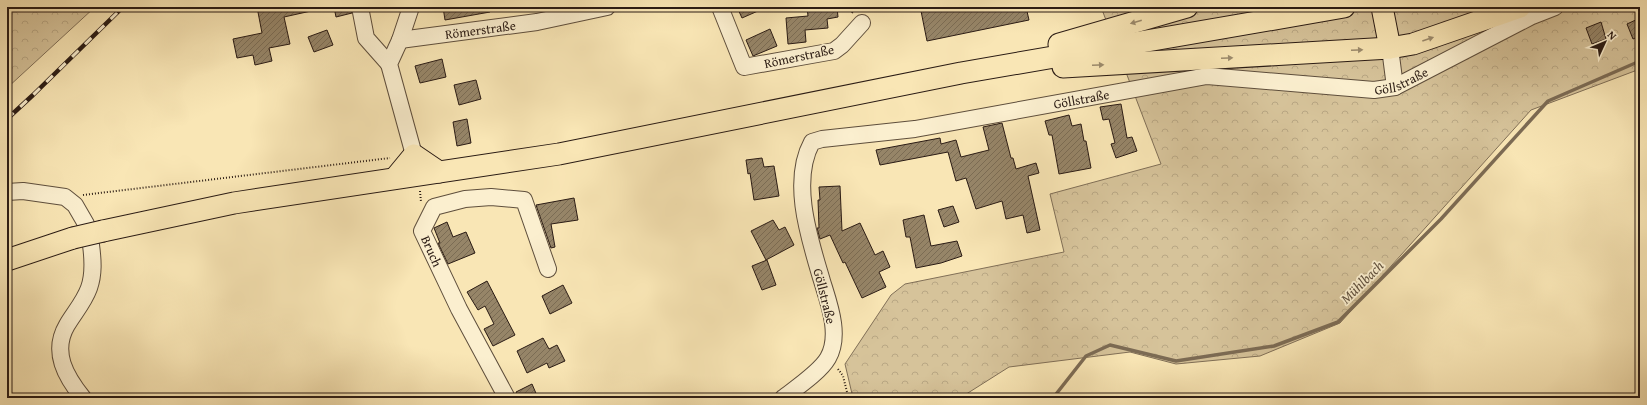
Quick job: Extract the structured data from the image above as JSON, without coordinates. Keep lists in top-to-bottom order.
{
  "streets": {
    "street": ["Römerstraße", "Göllstraße", "Bruch"]
  },
  "water": ["Mühlbach"],
  "north": "top right"
}
